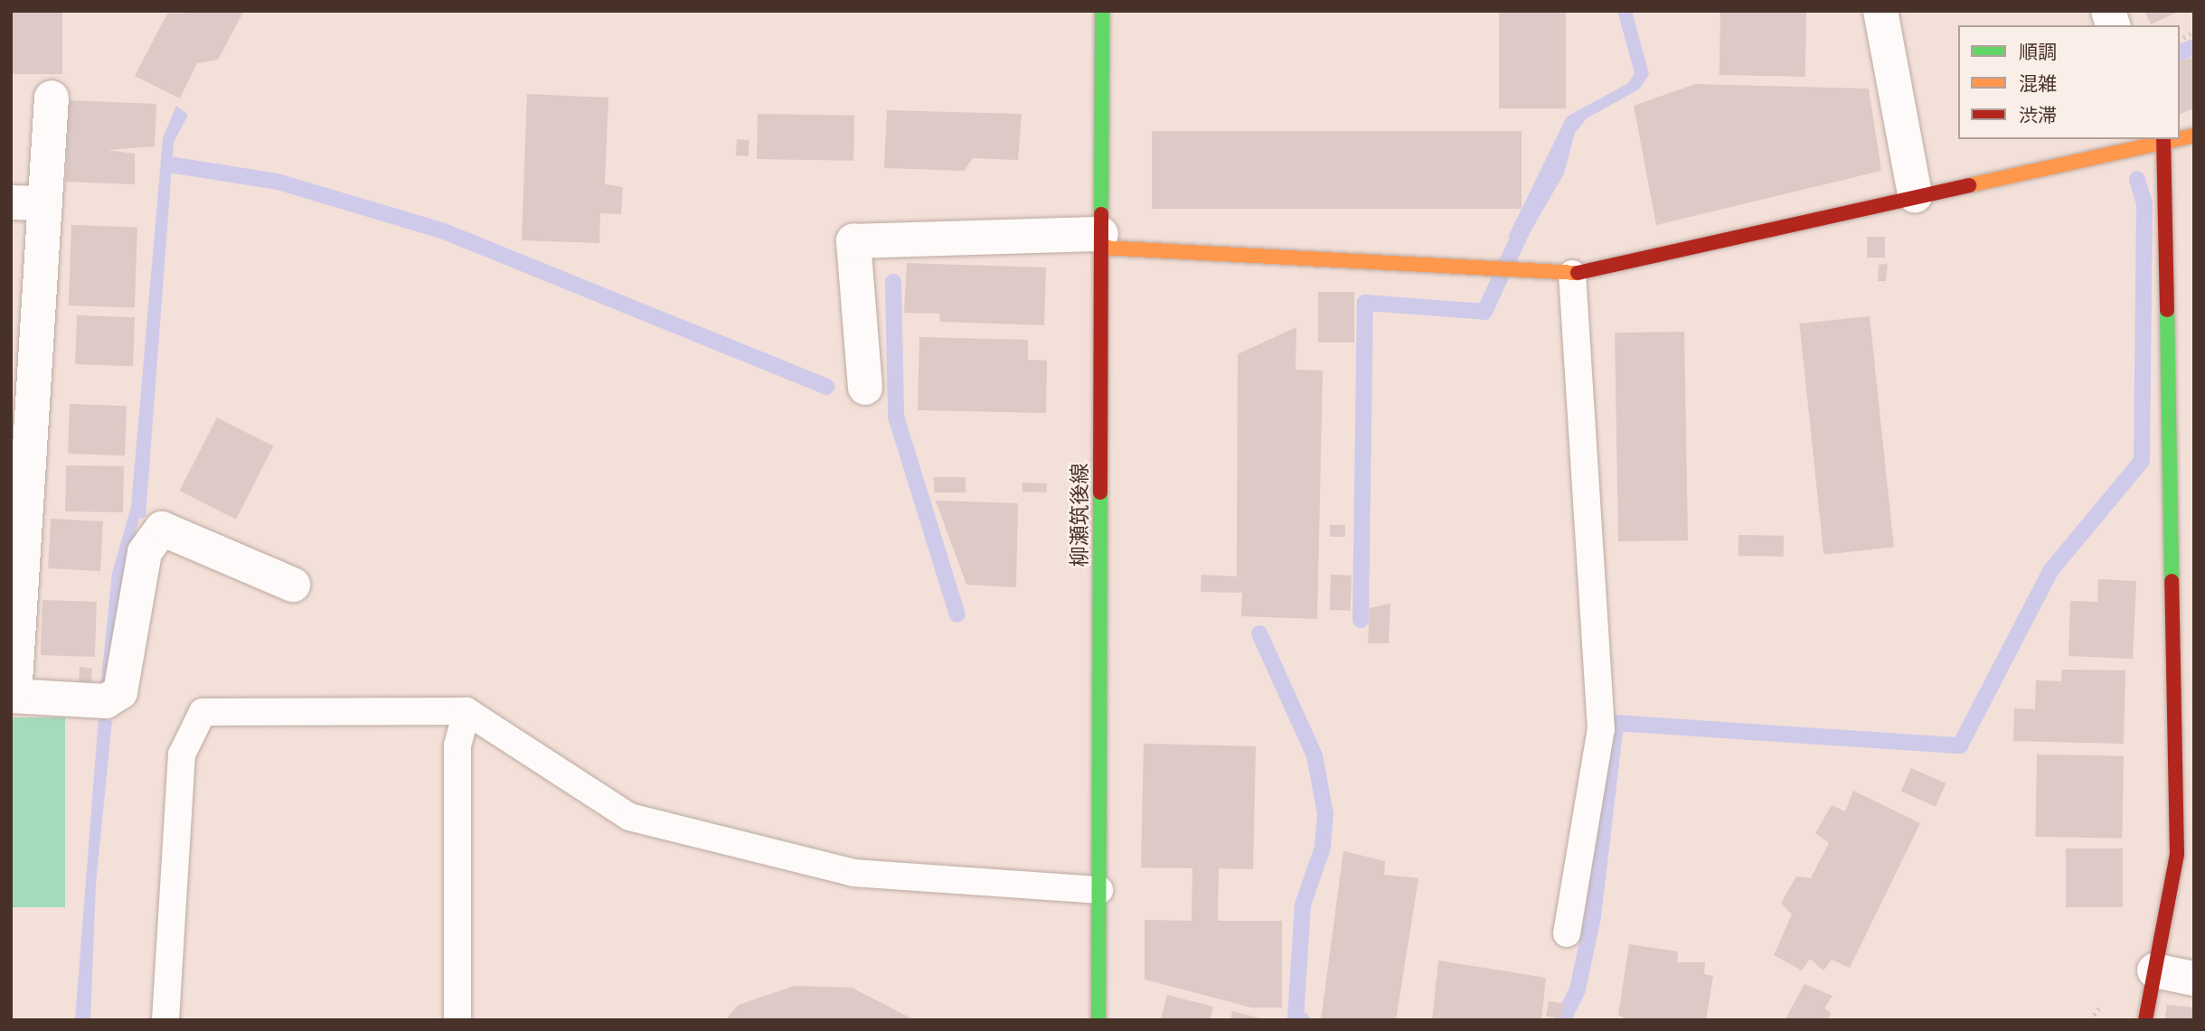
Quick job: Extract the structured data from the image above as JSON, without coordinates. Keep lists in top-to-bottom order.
{
  "streets": {
    "street": ["柳瀬筑後線"]
  },
  "legend": ["順調", "混雑", "渋滞"]
}
